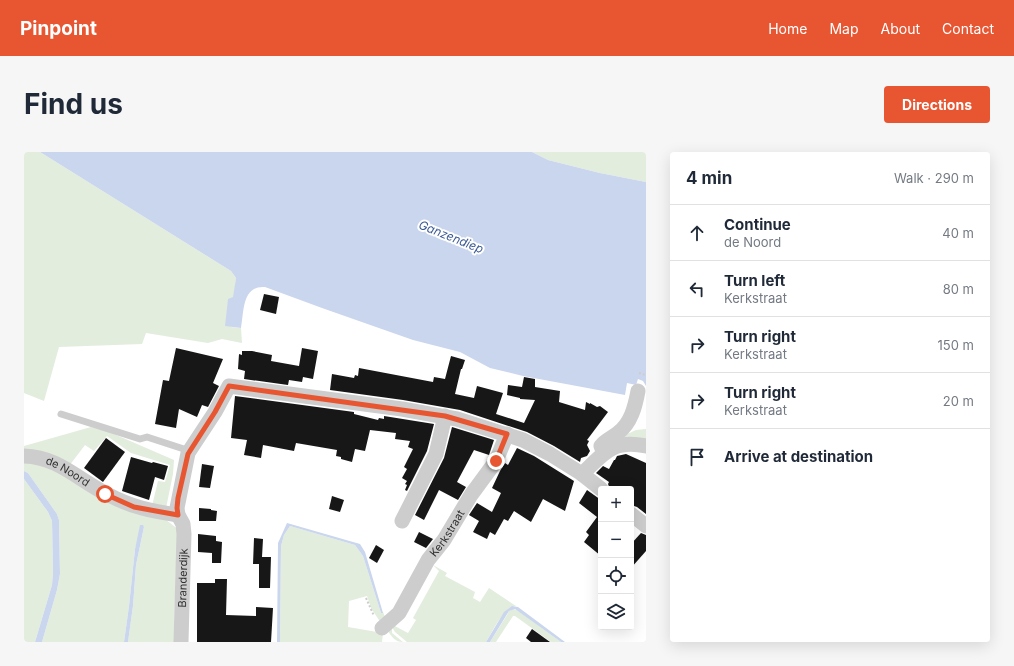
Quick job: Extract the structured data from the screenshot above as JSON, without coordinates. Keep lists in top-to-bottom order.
{
  "streets": {
    "street": ["de Noord", "Kerkstraat", "Branderdijk"]
  },
  "crossings": [
    ["de Noord", "Branderdijk"]
  ],
  "water": ["Ganzendiep"],
  "page": {
    "header": "Pinpoint",
    "nav": [
      "Home",
      "Map",
      "About",
      "Contact"
    ],
    "buttons": "Directions",
    "title": "Find us",
    "heading": ["4 min", "Walk · 290 m"],
    "list": [
      ["Continue", "de Noord", "40 m"],
      ["Turn left", "Kerkstraat", "80 m"],
      ["Turn right", "Kerkstraat", "150 m"],
      ["Turn right", "Kerkstraat", "20 m"],
      "Arrive at destination"
    ],
    "map_buttons": ["+", "−"]
  }
}
